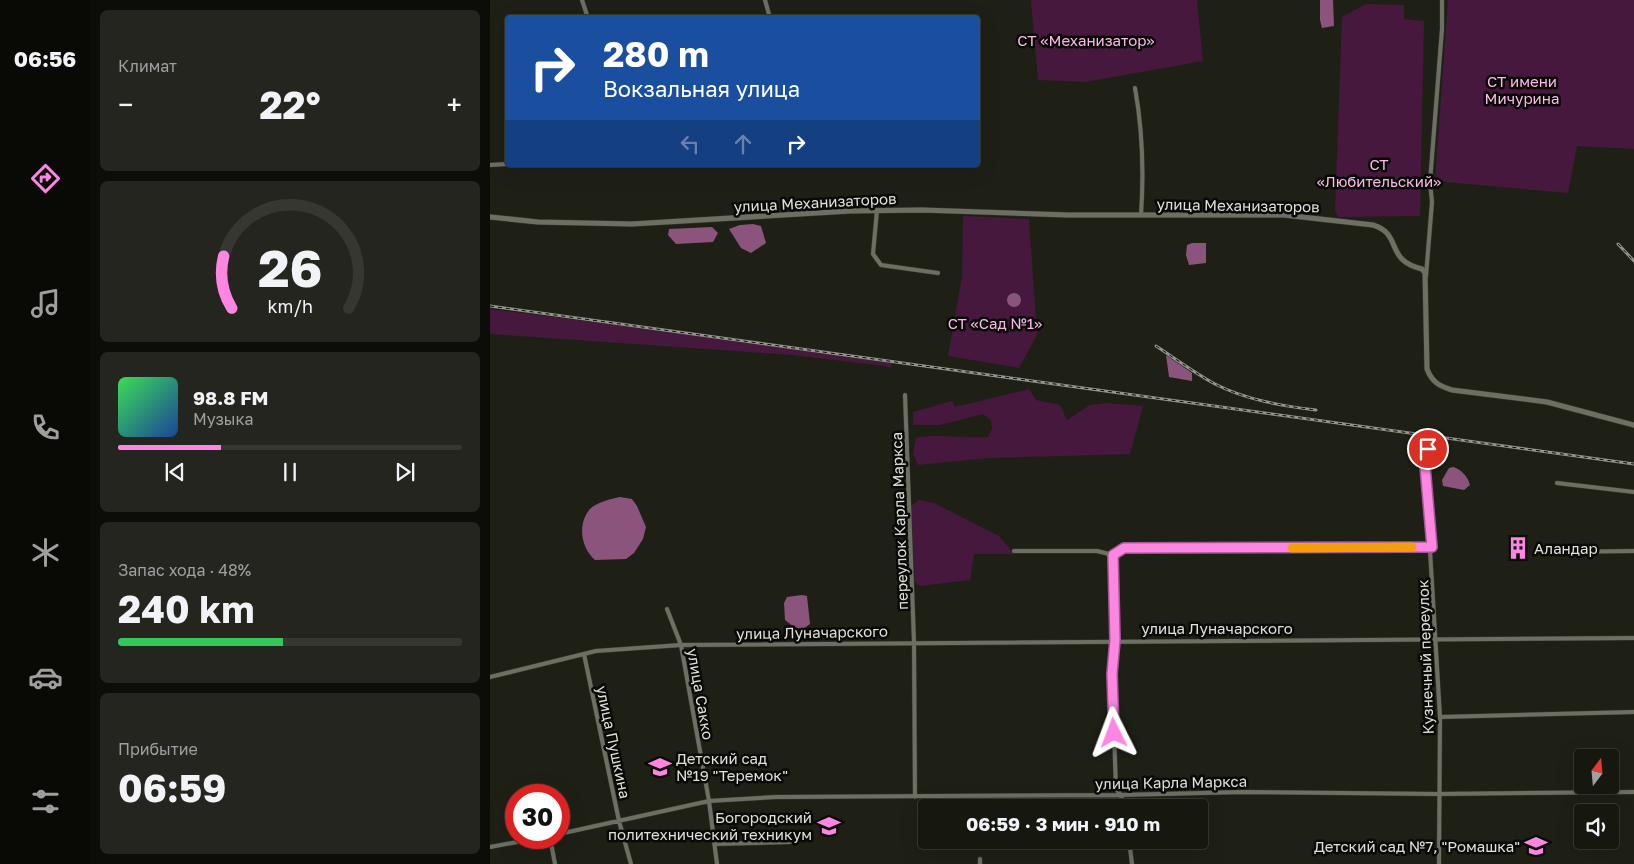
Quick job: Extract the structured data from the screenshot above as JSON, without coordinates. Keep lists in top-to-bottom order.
{
  "streets": {
    "street": [
      "улица Механизаторов",
      "переулок Карла Маркса",
      "улица Луначарского",
      "Кузнечный переулок",
      "улица Сакко",
      "улица Пушкина",
      "улица Карла Маркса"
    ]
  },
  "crossings": [
    ["переулок Карла Маркса", "улица Луначарского"],
    ["переулок Карла Маркса", "улица Карла Маркса"],
    ["улица Луначарского", "Кузнечный переулок"],
    ["улица Луначарского", "улица Сакко"],
    ["улица Луначарского", "улица Пушкина"],
    ["Кузнечный переулок", "улица Карла Маркса"],
    ["улица Сакко", "улица Карла Маркса"],
    ["улица Пушкина", "улица Карла Маркса"]
  ],
  "parks": [
    "СТ «Механизатор»",
    "СТ имени Мичурина",
    "СТ «Любительский»",
    "СТ «Сад №1»"
  ],
  "places": {
    "building": ["Аландар"],
    "school or university": ["Детский сад №19 \"Теремок\"", "Богородский политехнический техникум", "Детский сад №7, \"Ромашка\""]
  },
  "north": "top",
  "page": {
    "tabs": "06:56",
    "tile": [
      "Климат",
      ["Запас хода · 48%", "240 km"],
      ["Прибытие", "06:59"]
    ],
    "turn": ["280 m", "Вокзальная улица"],
    "heat": ["−", "22°", "+"],
    "song": ["98.8 FM", "Музыка"],
    "limit": "30",
    "trip": "06:59 · 3 мин · 910 m",
    "gauge": ["26", "km/h"]
  }
}
